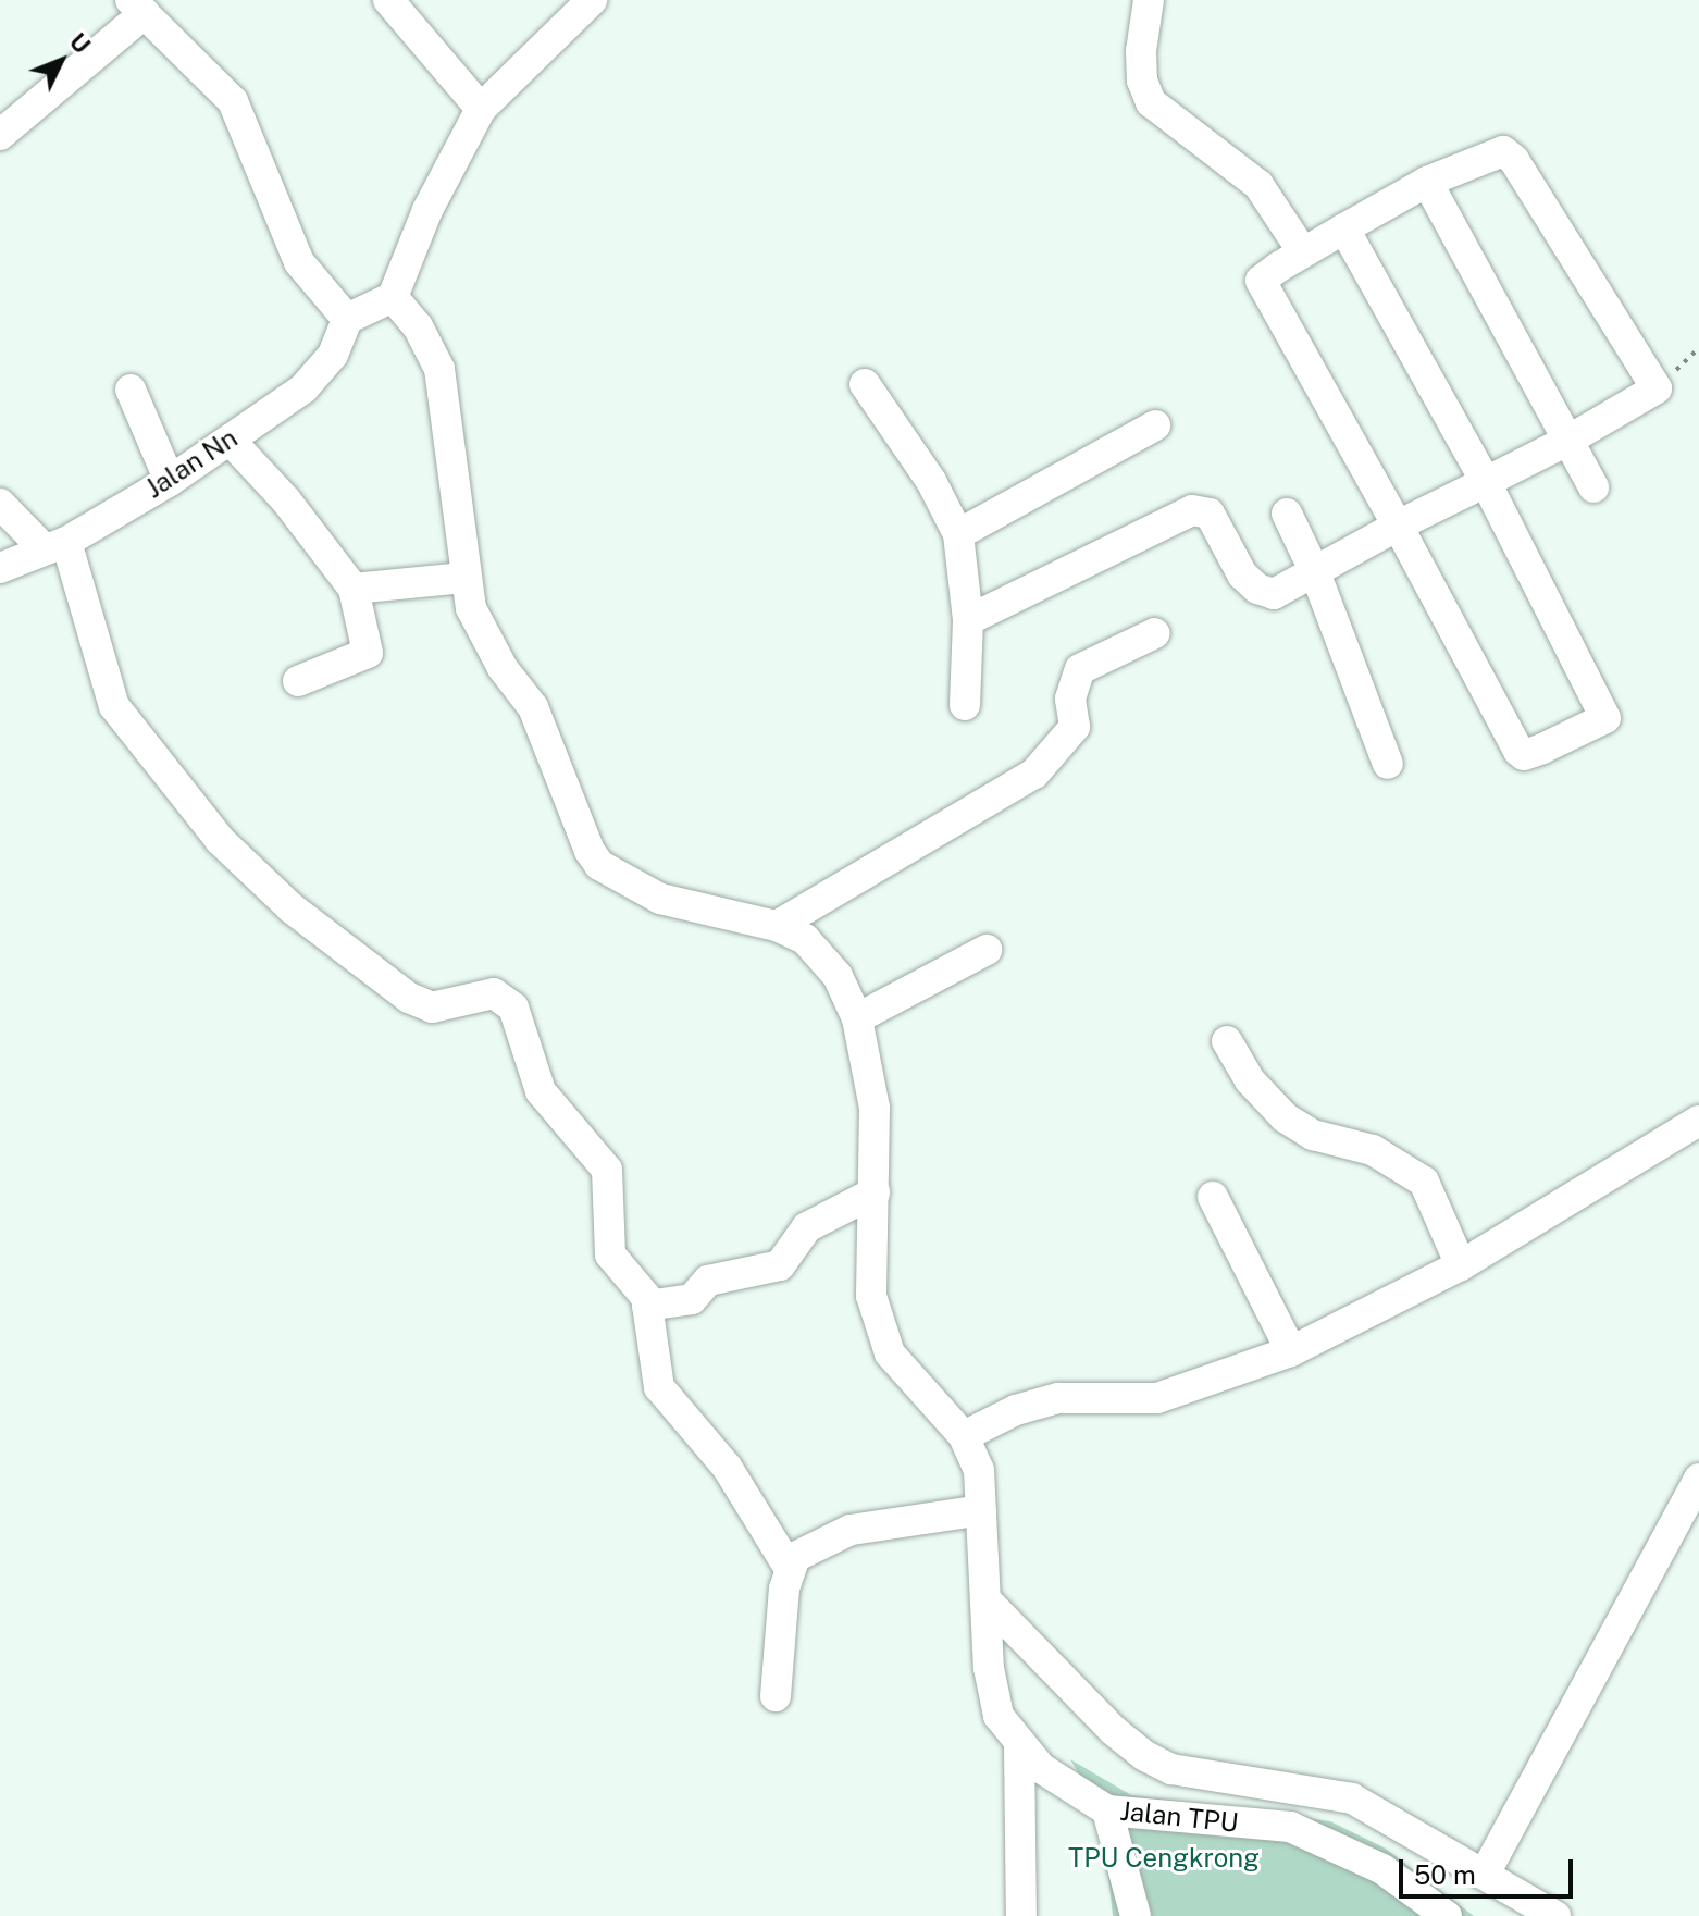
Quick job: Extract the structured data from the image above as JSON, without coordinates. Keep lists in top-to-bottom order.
{
  "streets": {
    "street": ["Jalan Nn", "Jalan TPU"]
  },
  "parks": ["TPU Cengkrong"],
  "scale_bar": "50 m",
  "north": "top right"
}
